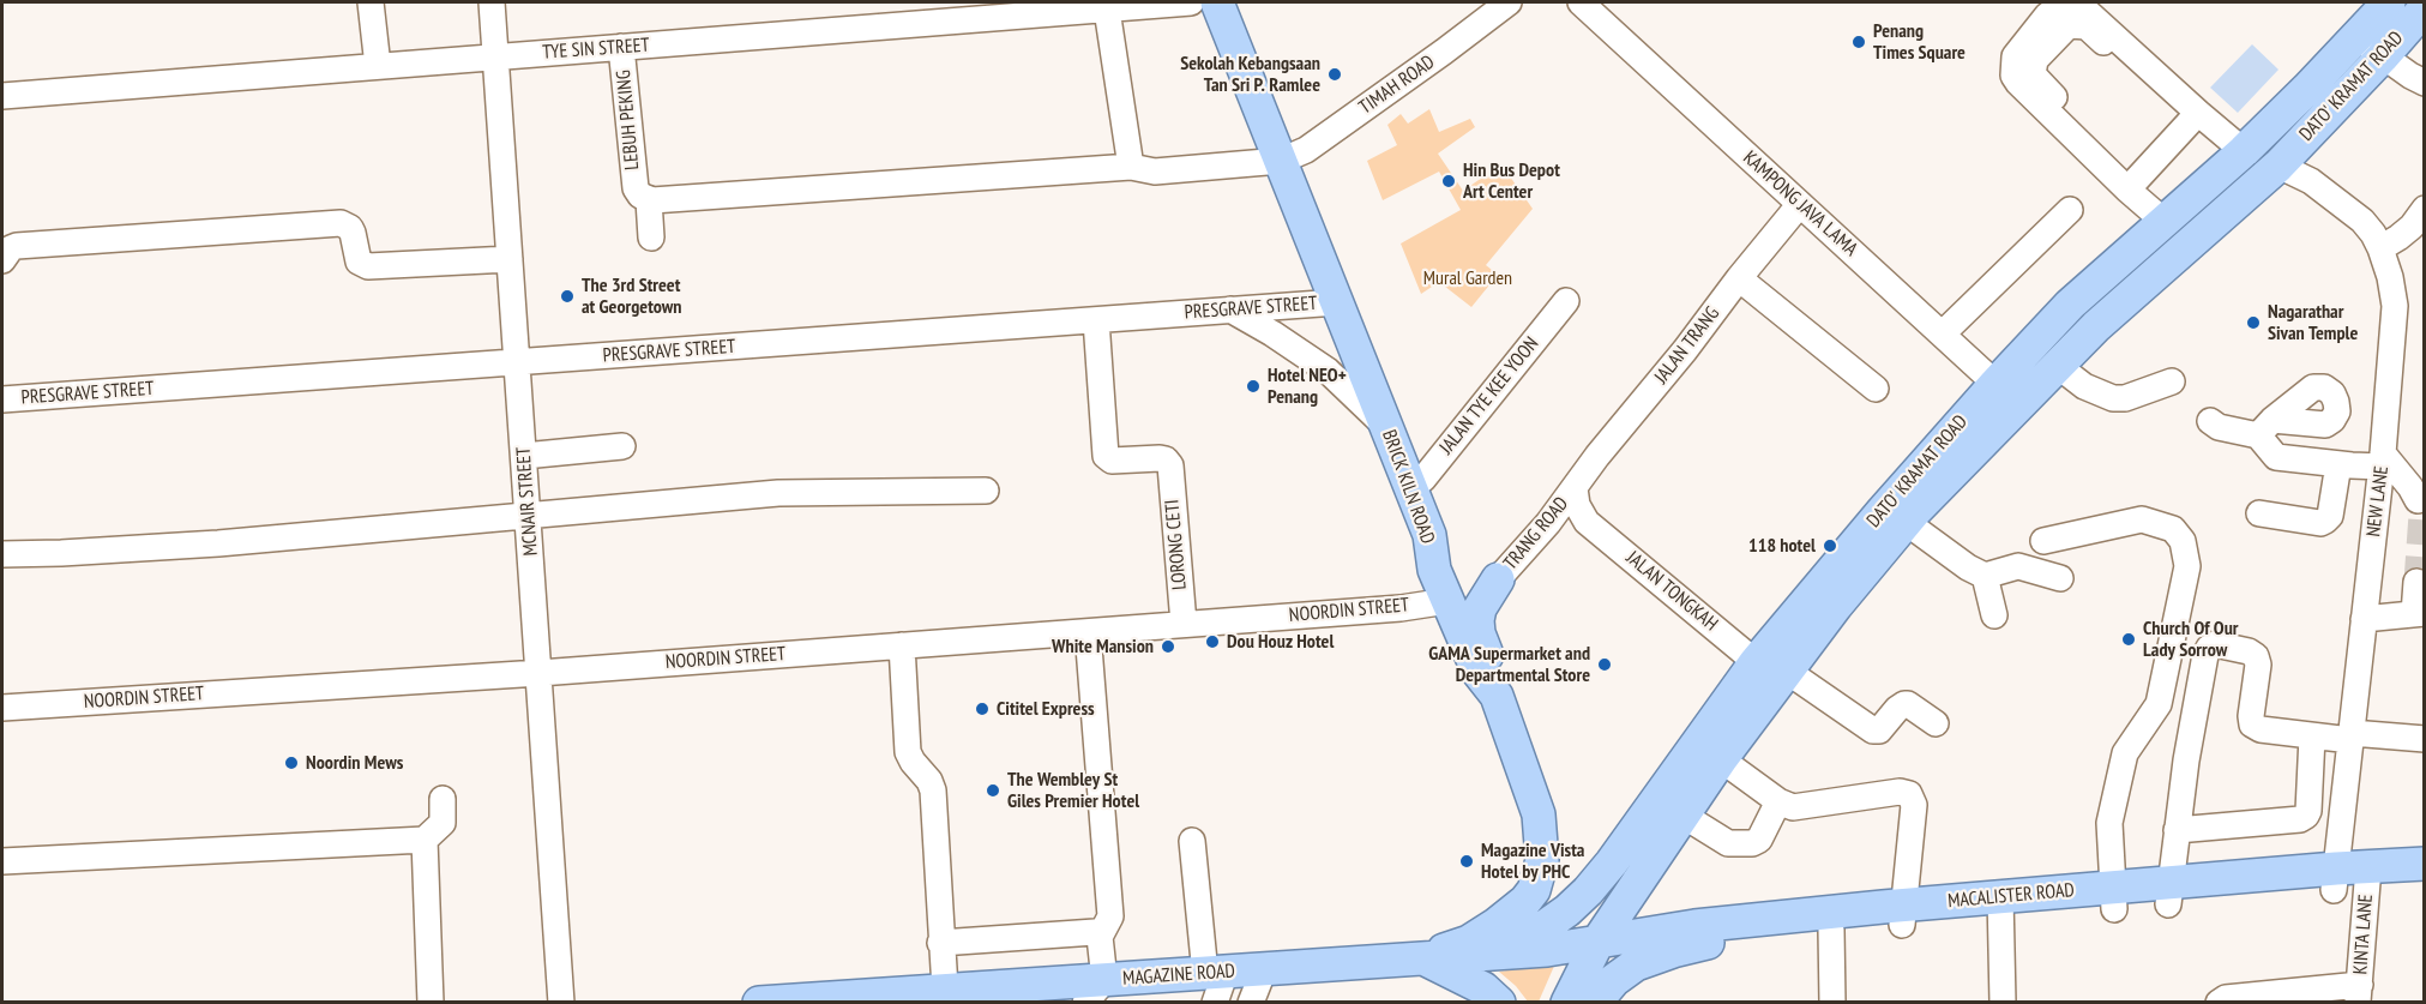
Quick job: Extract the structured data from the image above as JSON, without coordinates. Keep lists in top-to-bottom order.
{
  "streets": {
    "main road": [
      "DATO' KRAMAT ROAD",
      "BRICK KILN ROAD",
      "MACALISTER ROAD",
      "MAGAZINE ROAD"
    ],
    "street": [
      "TYE SIN STREET",
      "TIMAH ROAD",
      "LEBUH PEKING",
      "KAMPONG JAVA LAMA",
      "PRESGRAVE STREET",
      "JALAN TRANG",
      "JALAN TYE KEE YOON",
      "MCNAIR STREET",
      "NEW LANE",
      "TRANG ROAD",
      "LORONG CETI",
      "JALAN TONGKAH",
      "NOORDIN STREET",
      "KINTA LANE"
    ]
  },
  "crossings": [
    ["TYE SIN STREET", "LEBUH PEKING"],
    ["TYE SIN STREET", "MCNAIR STREET"],
    ["TIMAH ROAD", "BRICK KILN ROAD"],
    ["DATO' KRAMAT ROAD", "KAMPONG JAVA LAMA"],
    ["DATO' KRAMAT ROAD", "NEW LANE"],
    ["DATO' KRAMAT ROAD", "JALAN TONGKAH"],
    ["DATO' KRAMAT ROAD", "MACALISTER ROAD"],
    ["DATO' KRAMAT ROAD", "MAGAZINE ROAD"],
    ["KAMPONG JAVA LAMA", "JALAN TRANG"],
    ["PRESGRAVE STREET", "BRICK KILN ROAD"],
    ["PRESGRAVE STREET", "MCNAIR STREET"],
    ["PRESGRAVE STREET", "LORONG CETI"],
    ["JALAN TRANG", "TRANG ROAD"],
    ["JALAN TYE KEE YOON", "BRICK KILN ROAD"],
    ["BRICK KILN ROAD", "NOORDIN STREET"],
    ["BRICK KILN ROAD", "MAGAZINE ROAD"],
    ["MCNAIR STREET", "NOORDIN STREET"],
    ["NEW LANE", "MACALISTER ROAD"],
    ["LORONG CETI", "NOORDIN STREET"],
    ["MACALISTER ROAD", "KINTA LANE"],
    ["MACALISTER ROAD", "MAGAZINE ROAD"]
  ],
  "parks": ["Mural Garden"],
  "places": [
    "Penang Times Square",
    "Sekolah Kebangsaan Tan Sri P. Ramlee",
    "Hin Bus Depot Art Center",
    "The 3rd Street at Georgetown",
    "Nagarathar Sivan Temple",
    "Hotel NEO+ Penang",
    "118 hotel",
    "Church Of Our Lady Sorrow",
    "Dou Houz Hotel",
    "White Mansion",
    "GAMA Supermarket and Departmental Store",
    "Cititel Express",
    "Noordin Mews",
    "The Wembley St Giles Premier Hotel",
    "Magazine Vista Hotel by PHC"
  ]
}
